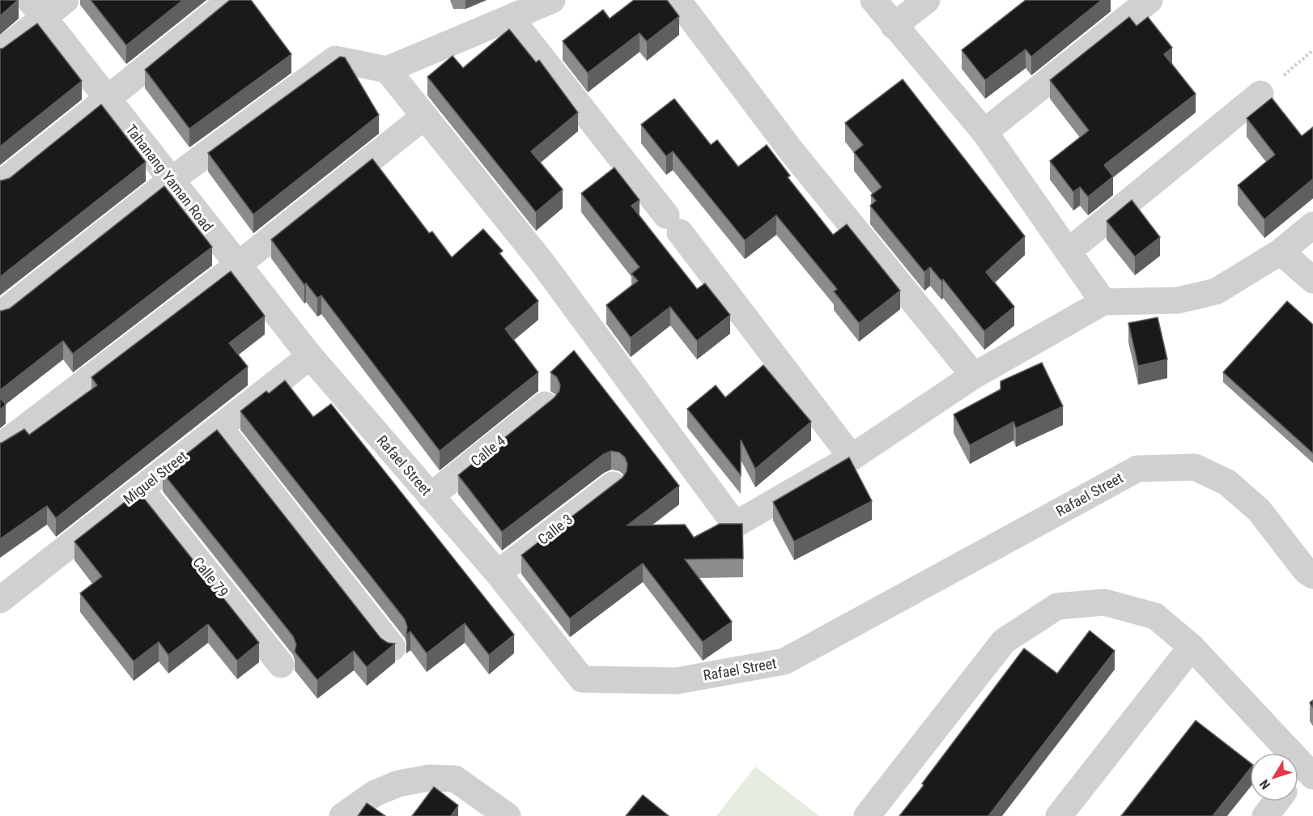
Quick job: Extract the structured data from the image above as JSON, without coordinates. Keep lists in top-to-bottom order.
{
  "streets": {
    "street": [
      "Tahanang Yaman Road",
      "Calle 4",
      "Rafael Street",
      "Miguel Street",
      "Calle 3",
      "Calle 79"
    ]
  },
  "crossings": [
    ["Tahanang Yaman Road", "Rafael Street"],
    ["Tahanang Yaman Road", "Miguel Street"],
    ["Calle 4", "Rafael Street"],
    ["Rafael Street", "Miguel Street"],
    ["Rafael Street", "Calle 3"],
    ["Miguel Street", "Calle 79"]
  ],
  "north": "bottom left"
}
